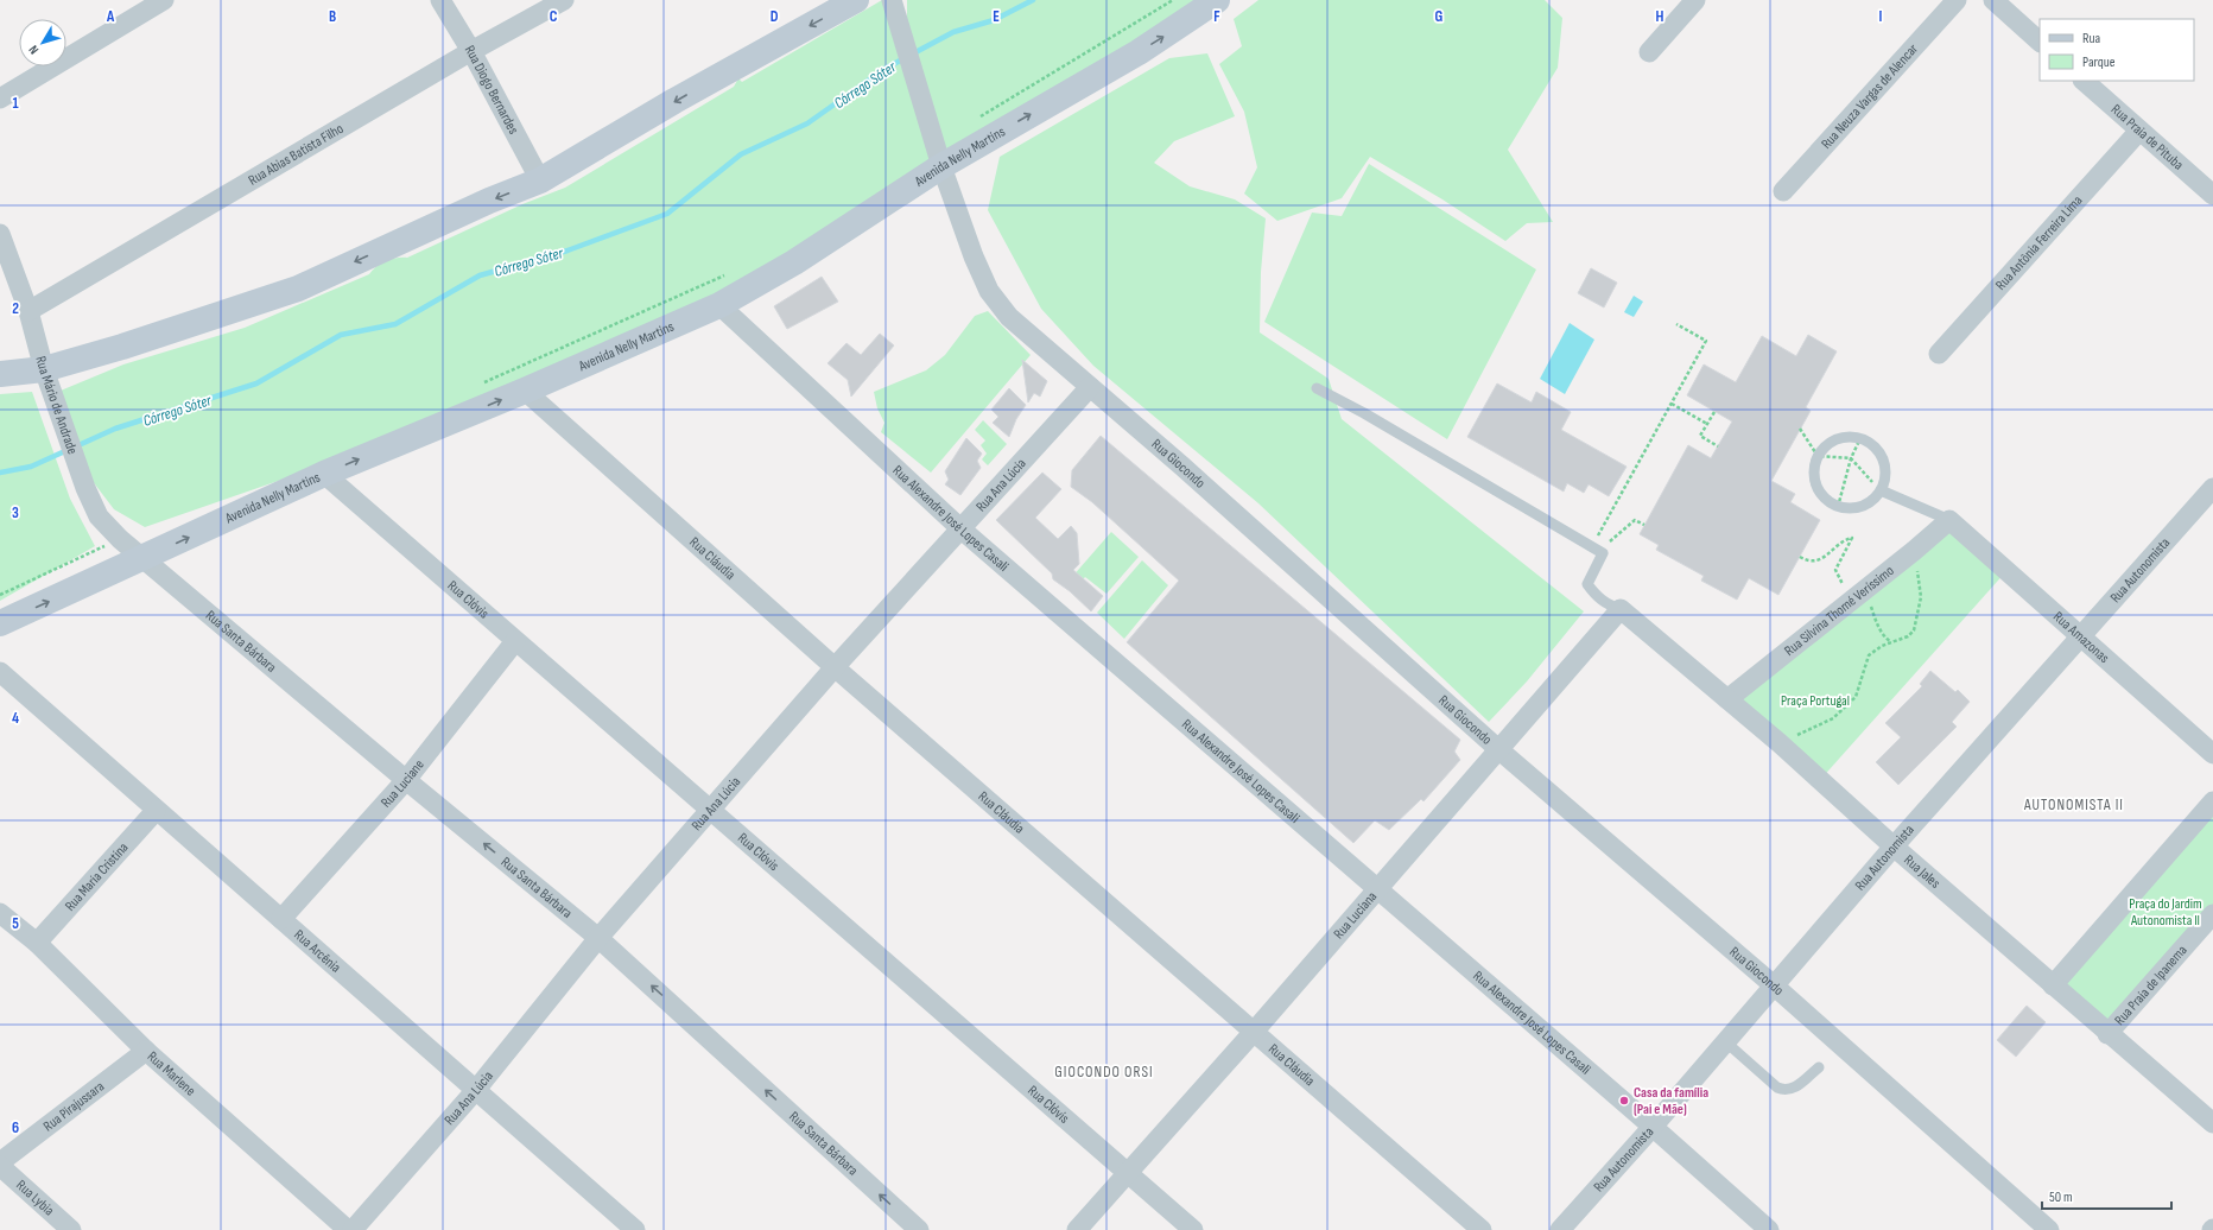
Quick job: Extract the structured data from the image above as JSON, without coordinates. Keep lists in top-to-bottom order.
{
  "streets": {
    "main road": ["Avenida Nelly Martins"],
    "street": [
      "Rua Diogo Bernardes",
      "Rua Neuza Vargas de Alencar",
      "Rua Praia de Pituba",
      "Rua Abias Batista Filho",
      "Rua Antônia Ferreira Lima",
      "Rua Mário de Andrade",
      "Rua Giocondo",
      "Rua Ana Lúcia",
      "Rua Alexandre José Lopes Casali",
      "Rua Cláudia",
      "Rua Autonomista",
      "Rua Clóvis",
      "Rua Silvina Thomé Veríssimo",
      "Rua Amazonas",
      "Rua Santa Bárbara",
      "Rua Luciane",
      "Rua Jales",
      "Rua Maria Cristina",
      "Rua Luciana",
      "Rua Arcênia",
      "Rua Praia de Ipanema",
      "Rua Marlene",
      "Rua Pirajussara",
      "Rua Lybia"
    ]
  },
  "crossings": [
    ["Rua Diogo Bernardes", "Rua Abias Batista Filho"],
    ["Rua Praia de Pituba", "Rua Antônia Ferreira Lima"],
    ["Rua Abias Batista Filho", "Rua Mário de Andrade"],
    ["Avenida Nelly Martins", "Rua Mário de Andrade"],
    ["Avenida Nelly Martins", "Rua Giocondo"],
    ["Avenida Nelly Martins", "Rua Alexandre José Lopes Casali"],
    ["Avenida Nelly Martins", "Rua Cláudia"],
    ["Avenida Nelly Martins", "Rua Clóvis"],
    ["Avenida Nelly Martins", "Rua Santa Bárbara"],
    ["Rua Mário de Andrade", "Rua Santa Bárbara"],
    ["Rua Giocondo", "Rua Ana Lúcia"],
    ["Rua Giocondo", "Rua Autonomista"],
    ["Rua Giocondo", "Rua Luciana"],
    ["Rua Ana Lúcia", "Rua Alexandre José Lopes Casali"],
    ["Rua Ana Lúcia", "Rua Cláudia"],
    ["Rua Ana Lúcia", "Rua Clóvis"],
    ["Rua Ana Lúcia", "Rua Santa Bárbara"],
    ["Rua Ana Lúcia", "Rua Arcênia"],
    ["Rua Alexandre José Lopes Casali", "Rua Autonomista"],
    ["Rua Alexandre José Lopes Casali", "Rua Luciana"],
    ["Rua Cláudia", "Rua Luciana"],
    ["Rua Autonomista", "Rua Amazonas"],
    ["Rua Autonomista", "Rua Jales"],
    ["Rua Clóvis", "Rua Luciane"],
    ["Rua Clóvis", "Rua Luciana"],
    ["Rua Silvina Thomé Veríssimo", "Rua Amazonas"],
    ["Rua Silvina Thomé Veríssimo", "Rua Jales"],
    ["Rua Santa Bárbara", "Rua Luciane"],
    ["Rua Luciane", "Rua Arcênia"],
    ["Rua Jales", "Rua Luciana"],
    ["Rua Jales", "Rua Praia de Ipanema"],
    ["Rua Maria Cristina", "Rua Arcênia"],
    ["Rua Maria Cristina", "Rua Marlene"],
    ["Rua Marlene", "Rua Pirajussara"],
    ["Rua Pirajussara", "Rua Lybia"]
  ],
  "one_way": ["Rua Santa Bárbara"],
  "districts": ["AUTONOMISTA II", "GIOCONDO ORSI"],
  "water": ["Córrego Sóter"],
  "parks": ["Praça Portugal", "Praça do Jardim Autonomista II"],
  "places": ["Casa da família (Pai e Mãe)"],
  "legend": ["Rua", "Parque"],
  "scale_bar": "50 m",
  "north": "bottom left",
  "grid": {
    "columns": [
      "A",
      "B",
      "C",
      "D",
      "E",
      "F",
      "G",
      "H",
      "I"
    ],
    "rows": [
      "1",
      "2",
      "3",
      "4",
      "5",
      "6"
    ]
  }
}
